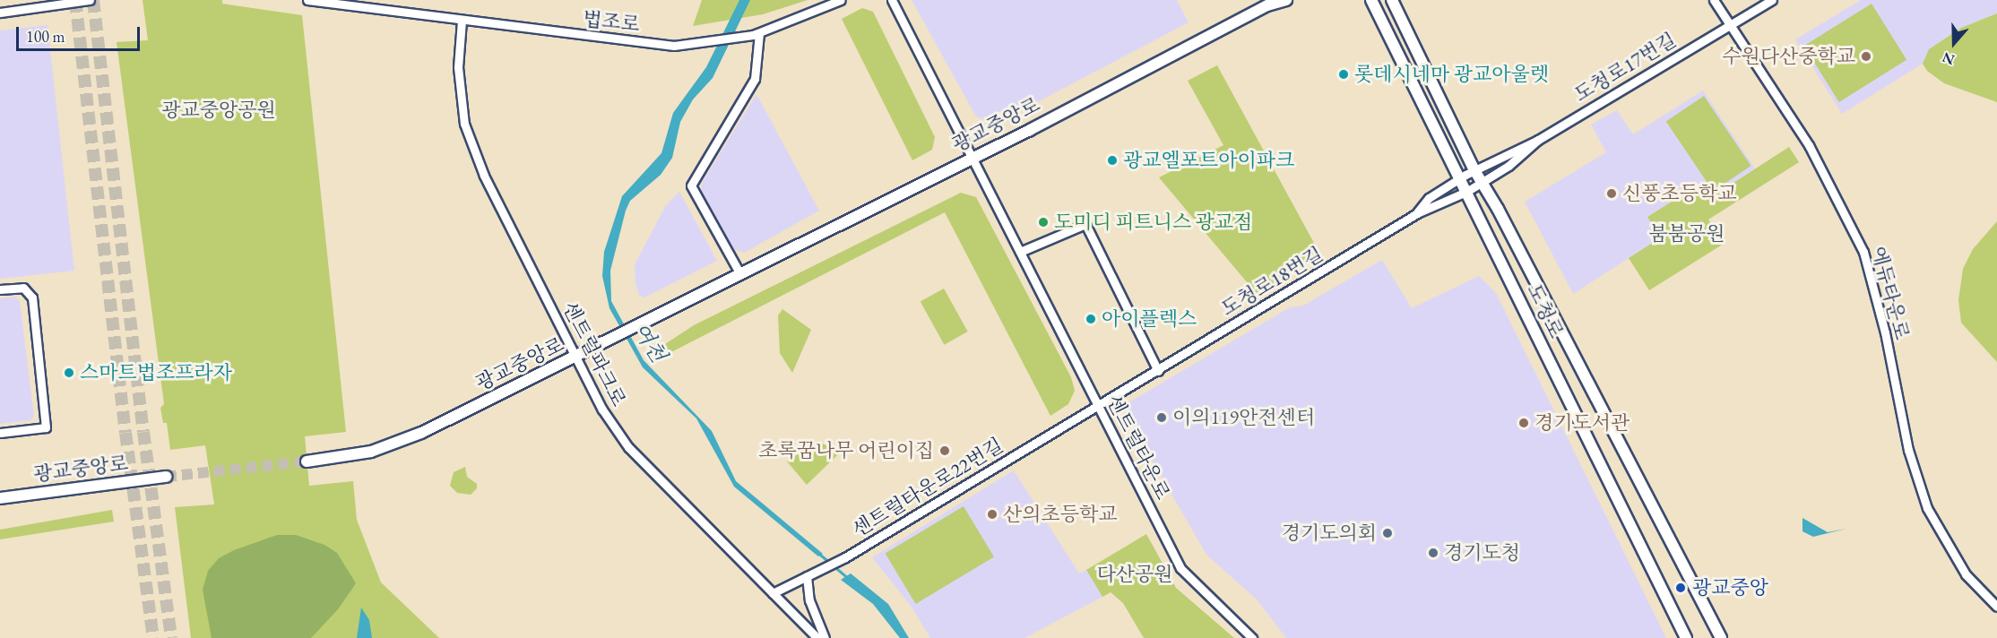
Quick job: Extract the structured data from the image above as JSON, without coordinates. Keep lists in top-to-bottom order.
{
  "streets": {
    "main road": ["광교중앙로", "도청로"],
    "street": [
      "법조로",
      "도청로17번길",
      "도청로18번길",
      "에듀타운로",
      "센트럴파크로",
      "센트럴타운로",
      "센트럴타운로22번길"
    ]
  },
  "crossings": [
    ["법조로", "센트럴파크로"],
    ["도청로17번길", "도청로18번길"],
    ["도청로17번길", "에듀타운로"],
    ["도청로17번길", "도청로"],
    ["광교중앙로", "센트럴파크로"],
    ["광교중앙로", "센트럴타운로"],
    ["도청로18번길", "도청로"],
    ["도청로18번길", "센트럴타운로"],
    ["도청로18번길", "센트럴타운로22번길"],
    ["센트럴파크로", "센트럴타운로22번길"],
    ["센트럴타운로", "센트럴타운로22번길"]
  ],
  "water": ["여천"],
  "parks": ["광교중앙공원", "붐붐공원", "다산공원"],
  "places": [
    "수원다산중학교",
    "롯데시네마 광교아울렛",
    "광교엘포트아이파크",
    "신풍초등학교",
    "도미디 피트니스 광교점",
    "아이플렉스",
    "스마트법조프라자",
    "이의119안전센터",
    "경기도서관",
    "초록꿈나무 어린이집",
    "산의초등학교",
    "경기도의회",
    "경기도청",
    "광교중앙"
  ],
  "scale_bar": "100 m",
  "north": "bottom"
}
